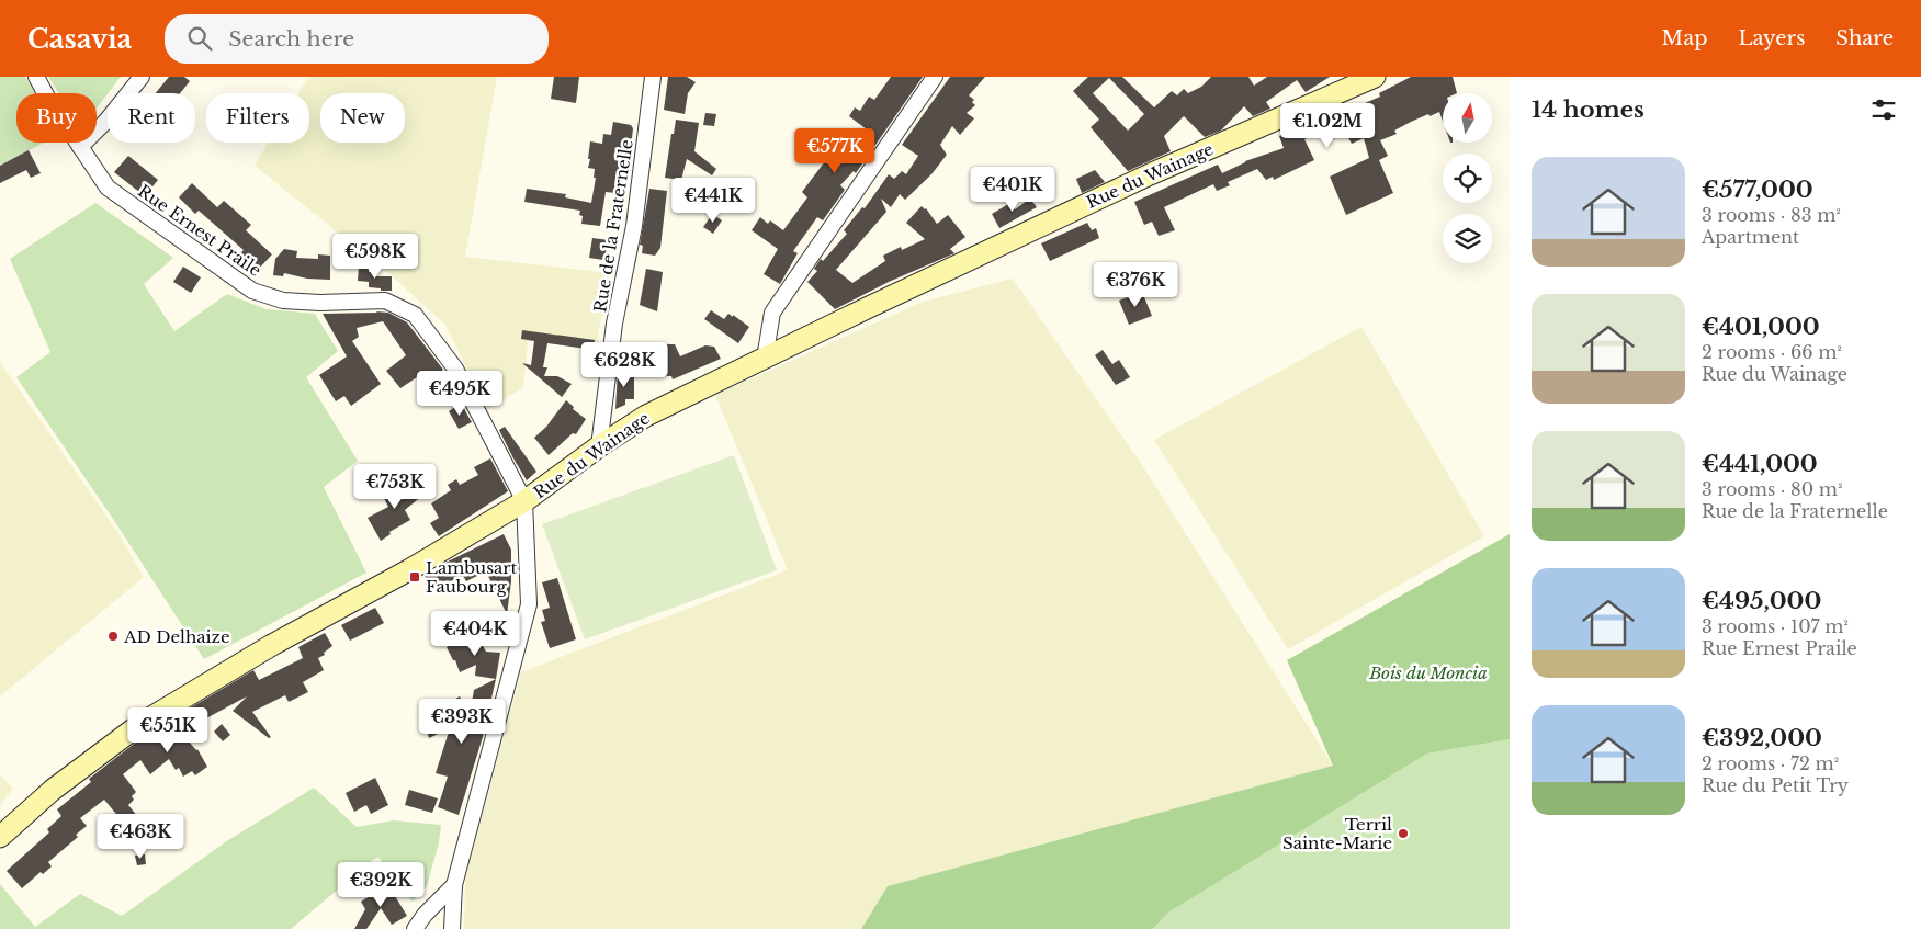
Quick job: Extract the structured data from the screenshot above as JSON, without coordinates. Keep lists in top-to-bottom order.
{
  "streets": {
    "main road": ["Rue du Wainage"],
    "street": ["Rue de la Fraternelle", "Rue Ernest Praile"]
  },
  "crossings": [
    ["Rue du Wainage", "Rue de la Fraternelle"],
    ["Rue du Wainage", "Rue Ernest Praile"]
  ],
  "parks": ["Bois du Moncia"],
  "places": {
    "transit": ["Lambusart Faubourg"],
    "other": ["AD Delhaize", "Terril Sainte-Marie"]
  },
  "north": "top",
  "page": {
    "header": "Casavia",
    "search": "Search here",
    "nav": ["Map", "Layers", "Share"],
    "heading": "14 homes",
    "chip": [
      "Buy",
      "Rent",
      "Filters",
      "New"
    ],
    "price": [
      "€1.02M",
      "€577K",
      "€401K",
      "€441K",
      "€598K",
      "€376K",
      "€628K",
      "€495K",
      "€753K",
      "€404K",
      "€393K",
      "€551K",
      "€463K",
      "€392K"
    ],
    "list": [
      {
        "name": "€577,000",
        "note": "3 rooms · 83 m² · Apartment"
      },
      {
        "name": "€401,000",
        "note": "2 rooms · 66 m² · Rue du Wainage"
      },
      {
        "name": "€441,000",
        "note": "3 rooms · 80 m² · Rue de la Fraternelle"
      },
      {
        "name": "€495,000",
        "note": "3 rooms · 107 m² · Rue Ernest Praile"
      },
      {
        "name": "€392,000",
        "note": "2 rooms · 72 m² · Rue du Petit Try"
      }
    ]
  }
}
